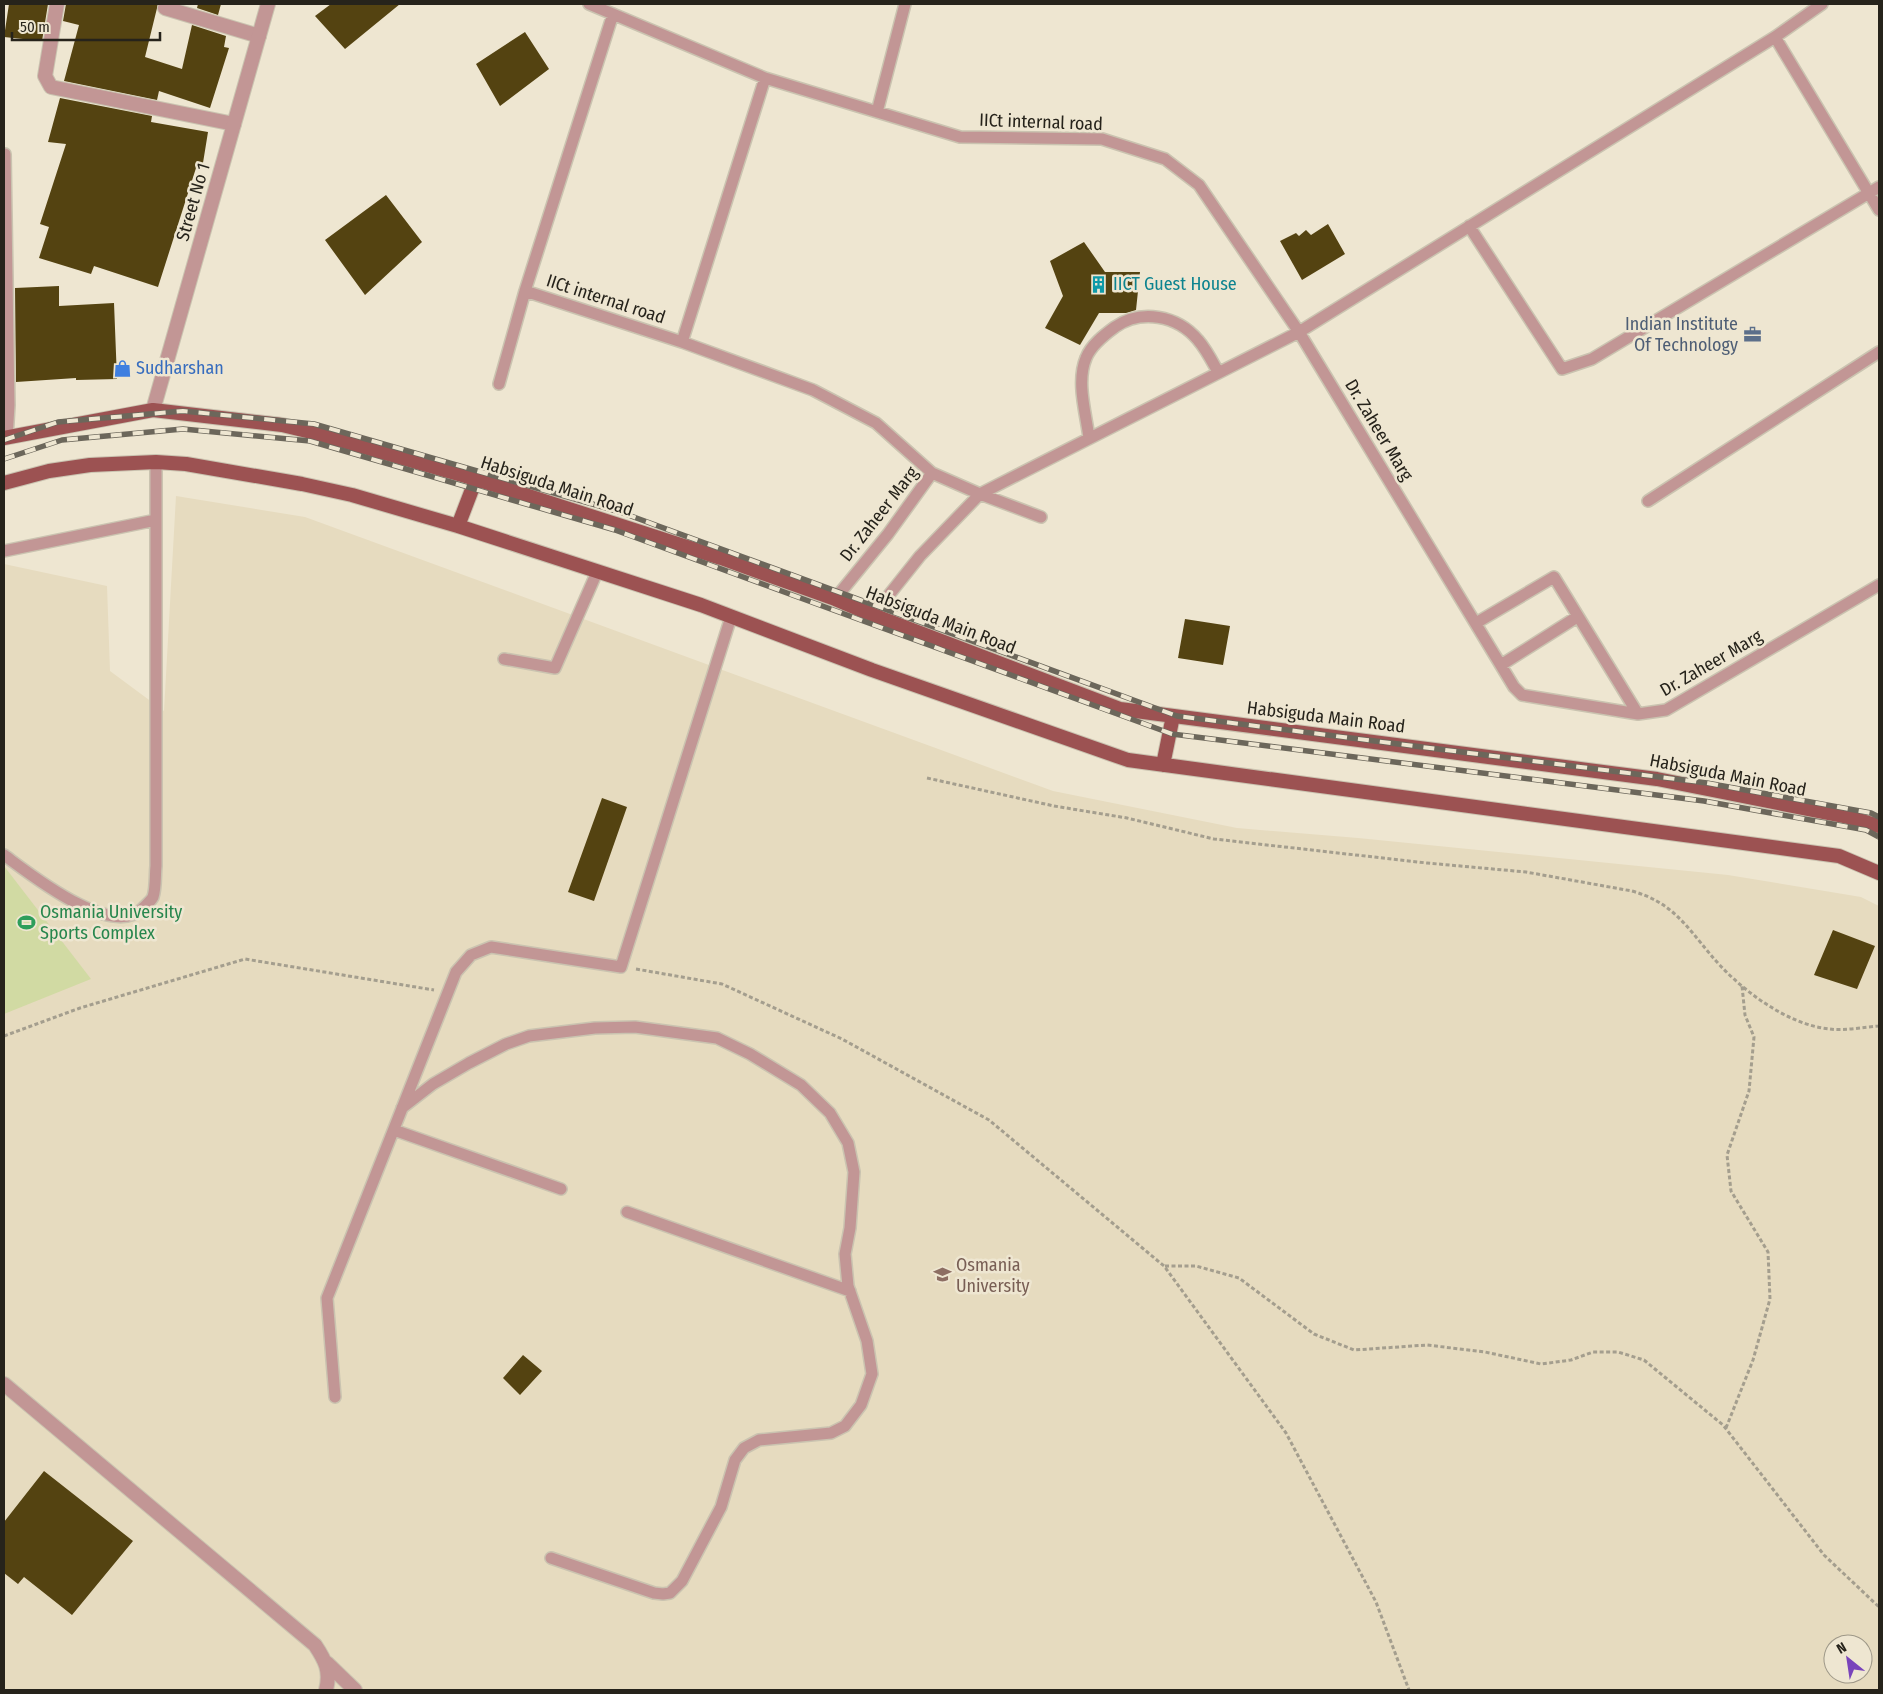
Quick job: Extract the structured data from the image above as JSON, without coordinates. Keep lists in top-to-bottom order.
{
  "streets": {
    "main road": ["Habsiguda Main Road"],
    "street": ["Street No 1"],
    "lane": ["IICt internal road", "Dr. Zaheer Marg"]
  },
  "crossings": [
    ["IICt internal road", "Dr. Zaheer Marg"],
    ["Street No 1", "Habsiguda Main Road"],
    ["Dr. Zaheer Marg", "Habsiguda Main Road"]
  ],
  "places": {
    "building": ["IICT Guest House"],
    "office": ["Indian Institute Of Technology"],
    "shop": ["Sudharshan"],
    "sports": ["Osmania University Sports Complex"],
    "school or university": ["Osmania University"]
  },
  "scale_bar": "50 m",
  "north": "top left"
}
